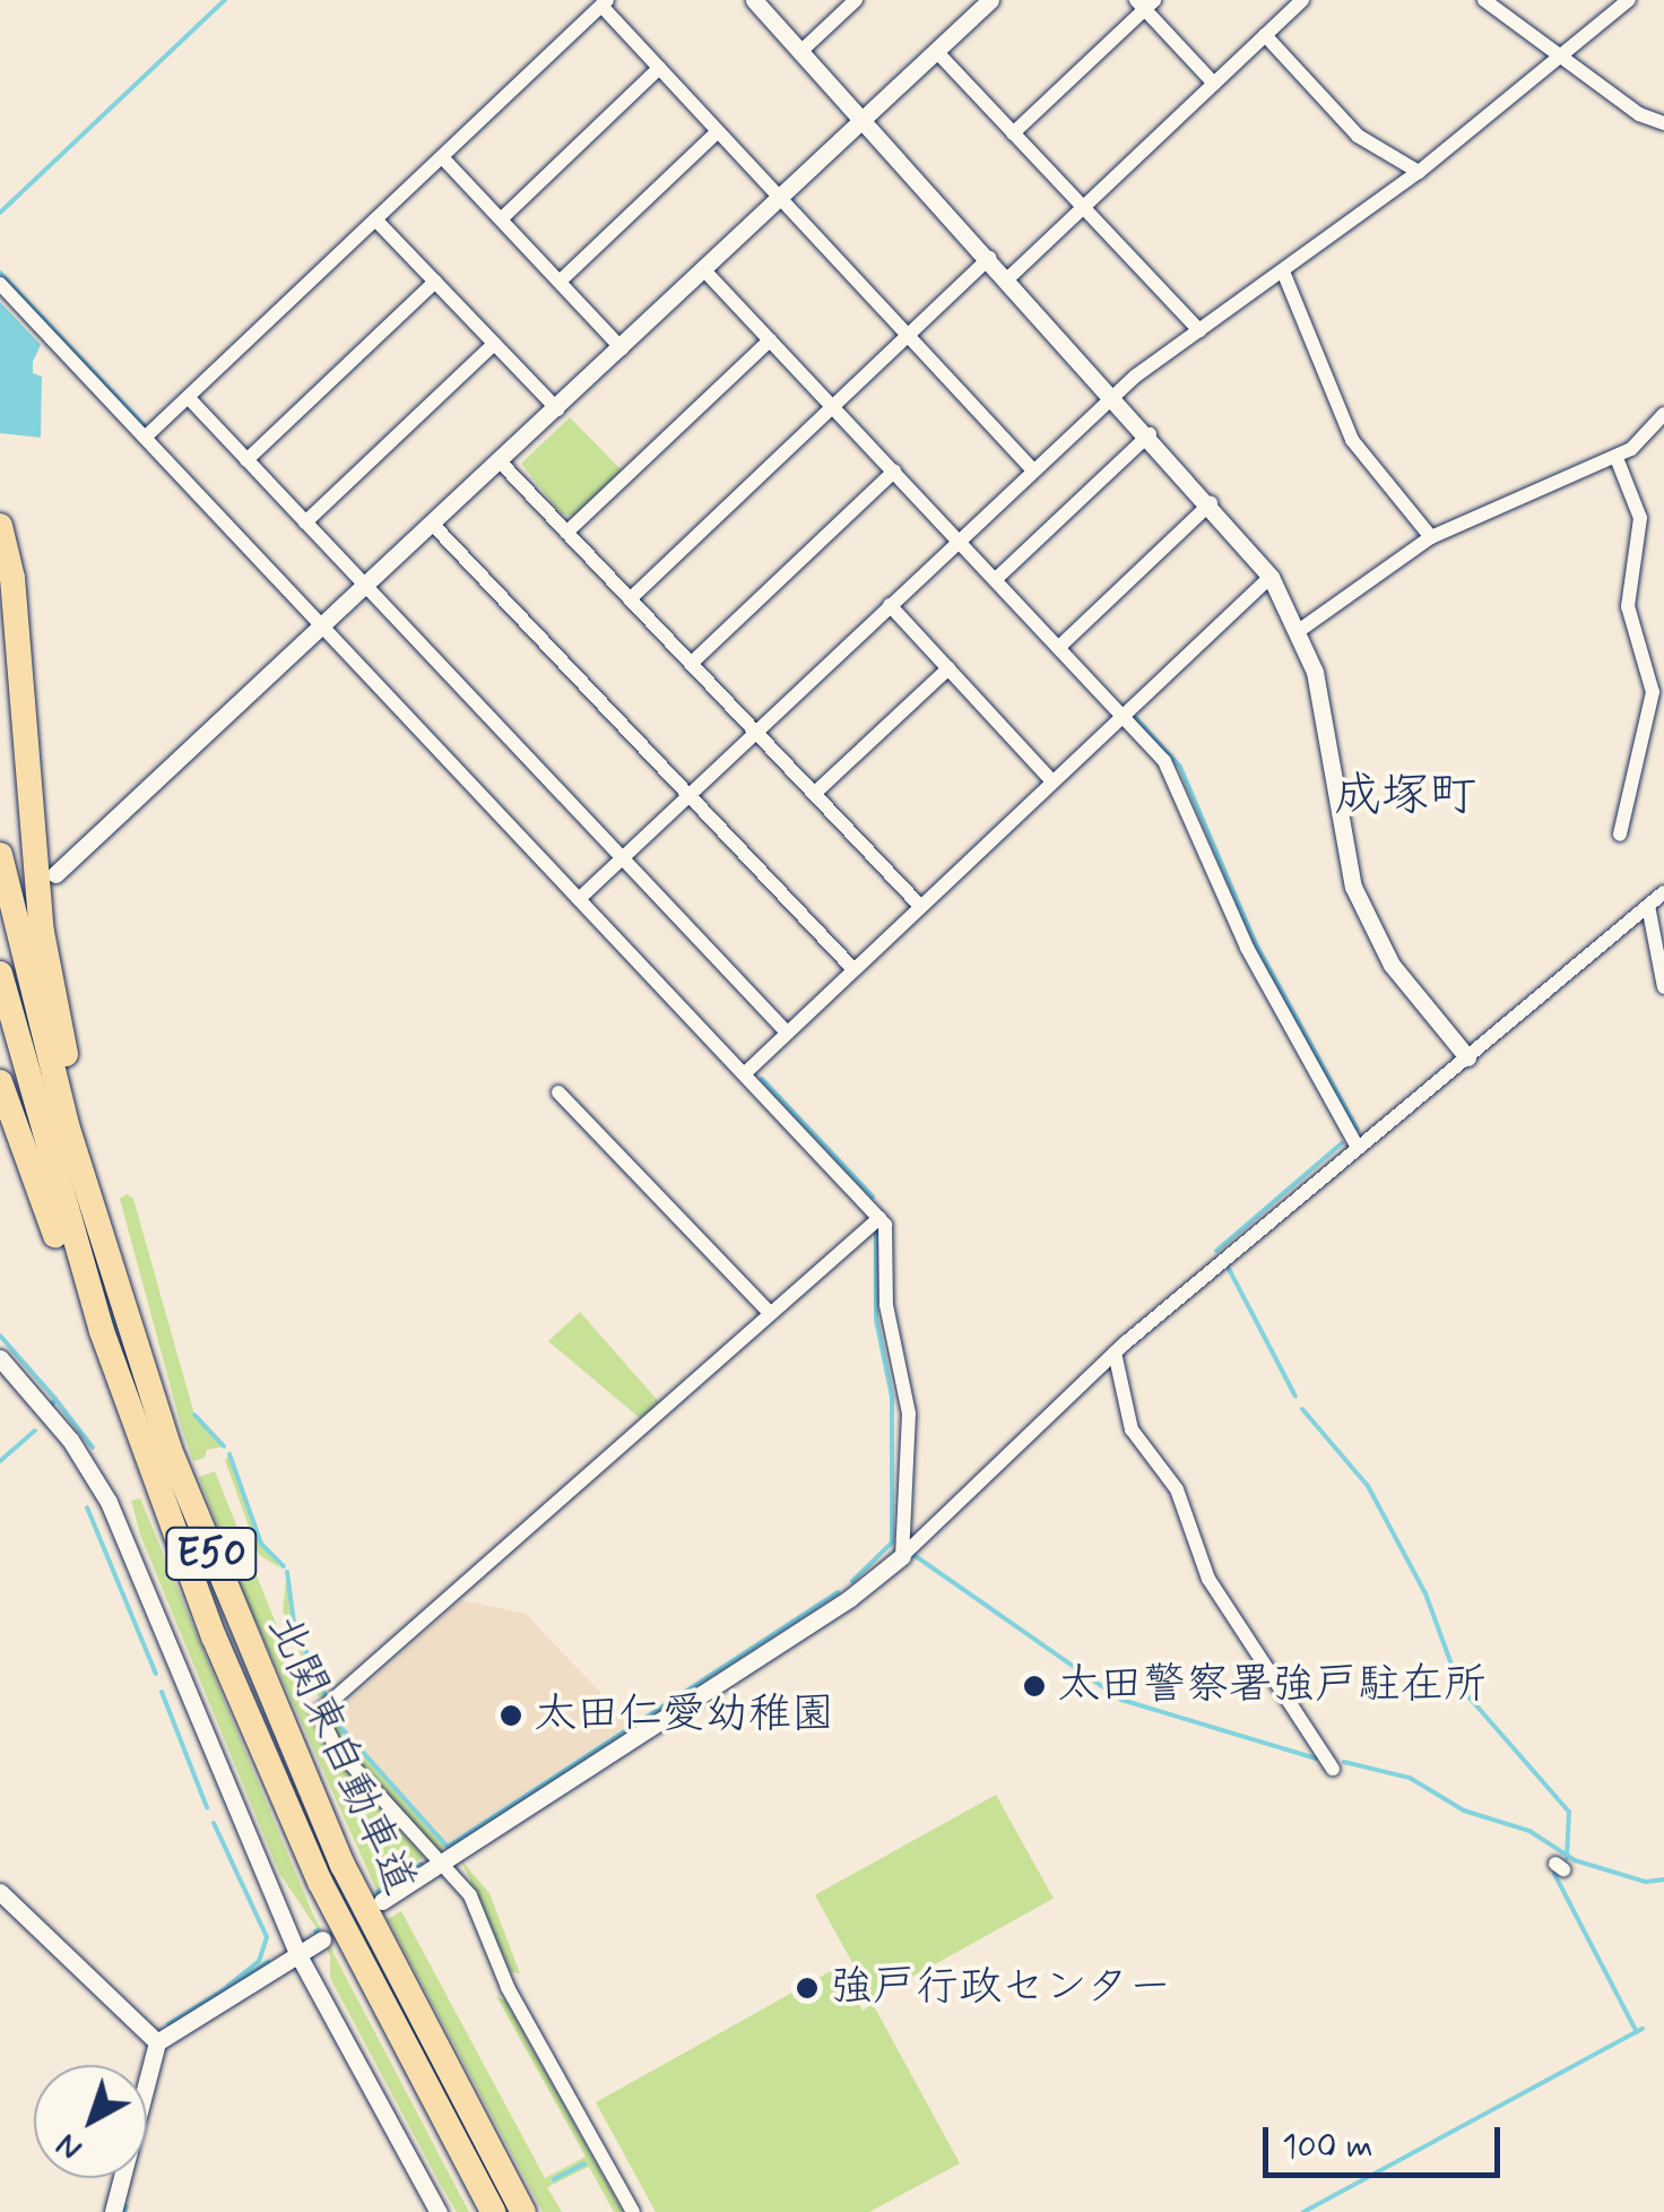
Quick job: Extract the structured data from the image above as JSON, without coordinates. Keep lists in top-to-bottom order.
{
  "streets": {
    "highway": ["E50", "北関東自動車道"]
  },
  "districts": ["成塚町"],
  "places": ["太田警察署強戸駐在所", "太田仁愛幼稚園", "強戸行政センター"],
  "scale_bar": "100 m",
  "north": "bottom left"
}
